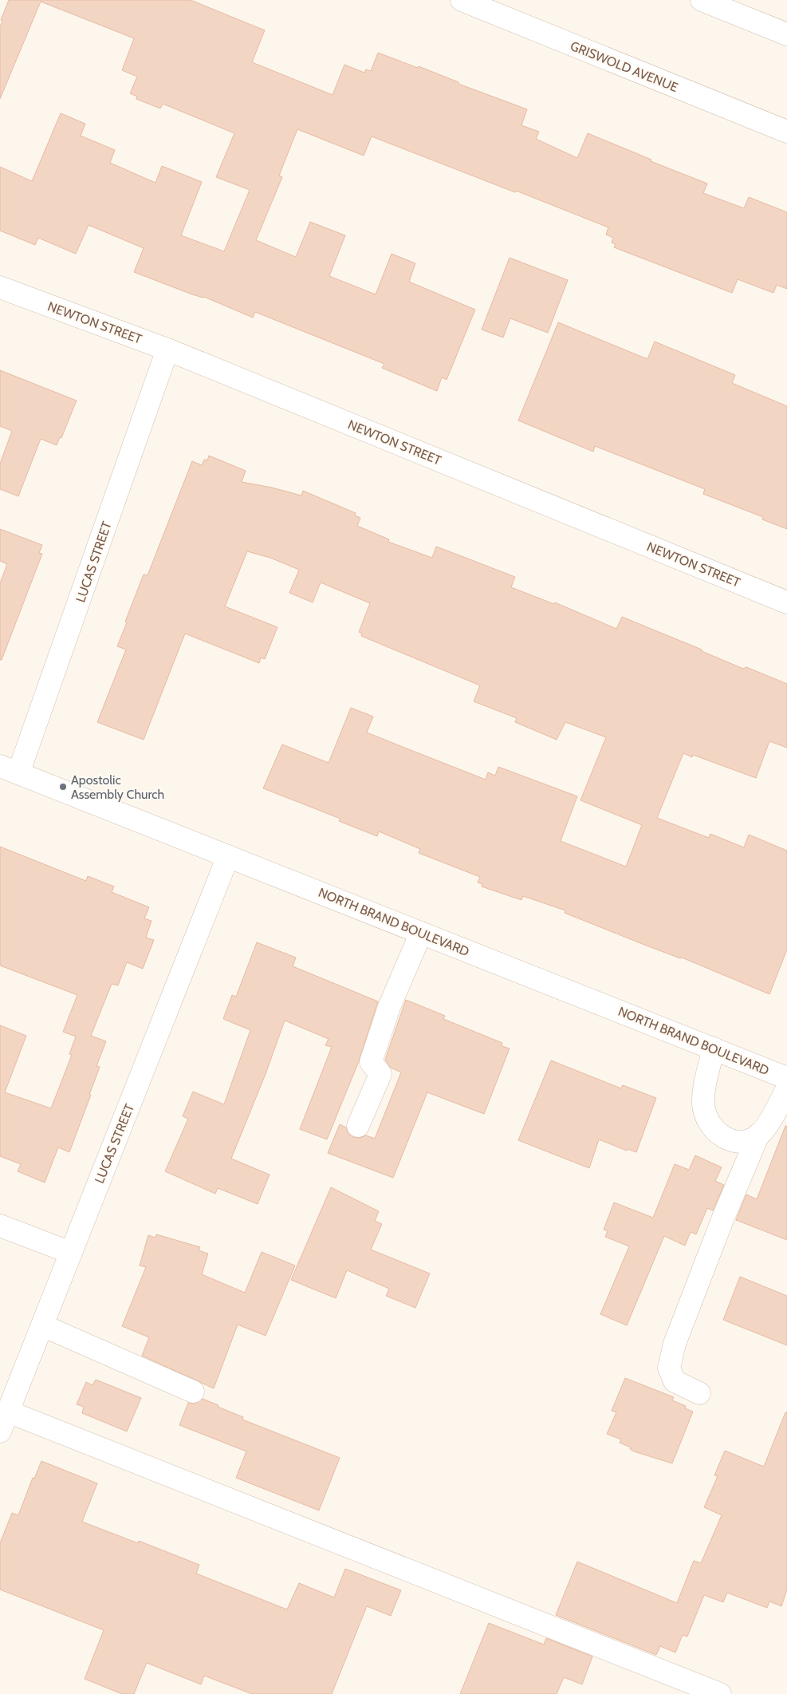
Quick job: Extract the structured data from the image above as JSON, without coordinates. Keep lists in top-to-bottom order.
{
  "streets": {
    "street": [
      "GRISWOLD AVENUE",
      "NEWTON STREET",
      "LUCAS STREET",
      "NORTH BRAND BOULEVARD"
    ]
  },
  "crossings": [
    ["NEWTON STREET", "LUCAS STREET"],
    ["LUCAS STREET", "NORTH BRAND BOULEVARD"]
  ],
  "places": ["Apostolic Assembly Church"]
}
